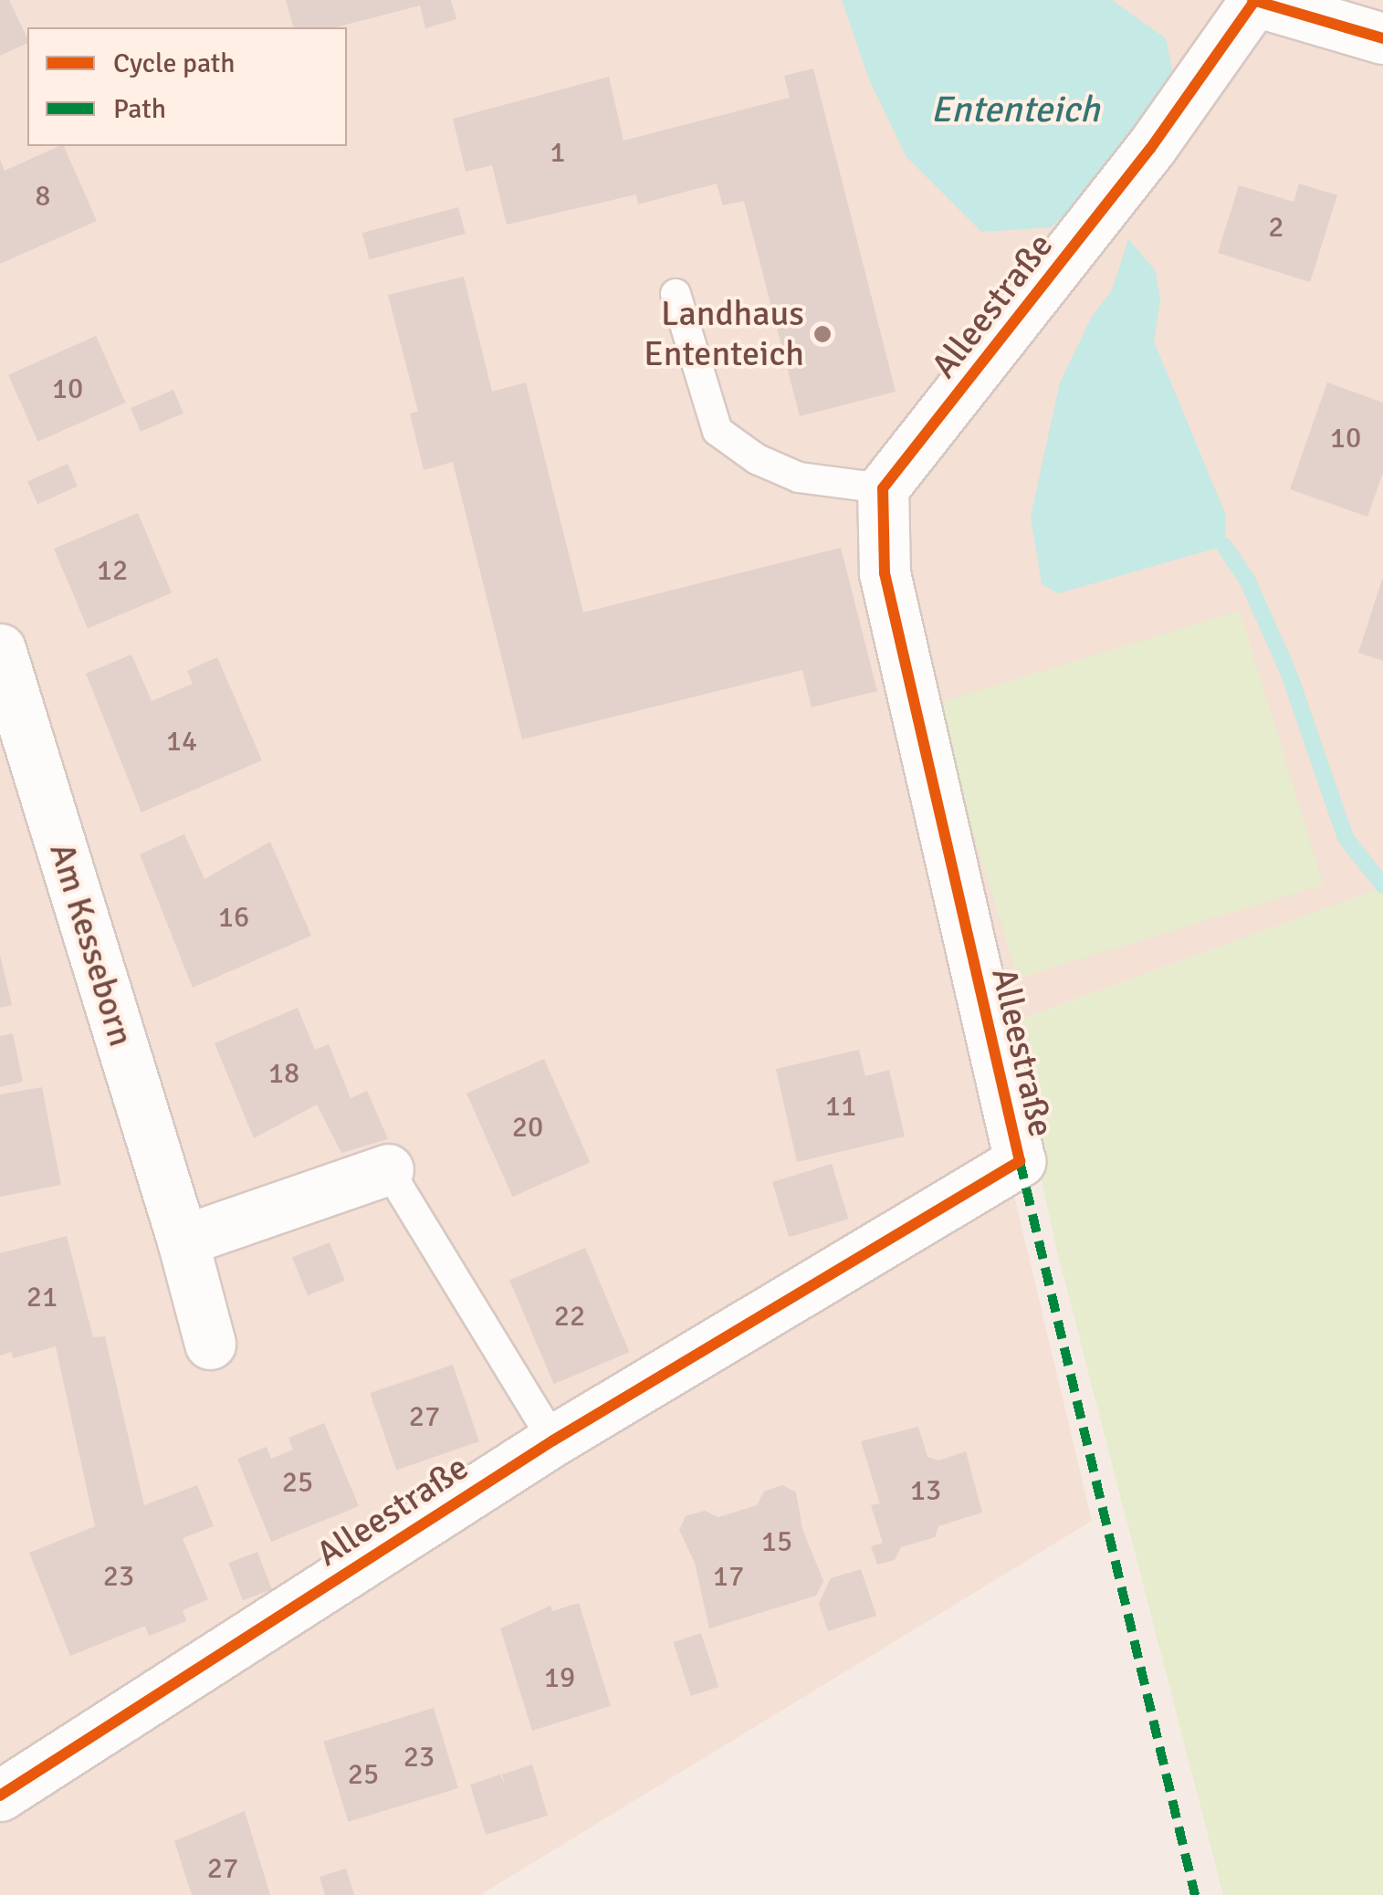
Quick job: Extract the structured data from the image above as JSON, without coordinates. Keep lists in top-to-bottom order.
{
  "streets": {
    "street": ["Alleestraße", "Am Kesseborn"]
  },
  "water": ["Ententeich"],
  "places": ["Landhaus Ententeich"],
  "house_numbers": [
    "1",
    "8",
    "2",
    "10",
    "10",
    "12",
    "14",
    "16",
    "18",
    "11",
    "20",
    "21",
    "22",
    "27",
    "25",
    "13",
    "15",
    "23",
    "17",
    "19",
    "23",
    "25",
    "27"
  ],
  "legend": ["Cycle path", "Path"]
}
